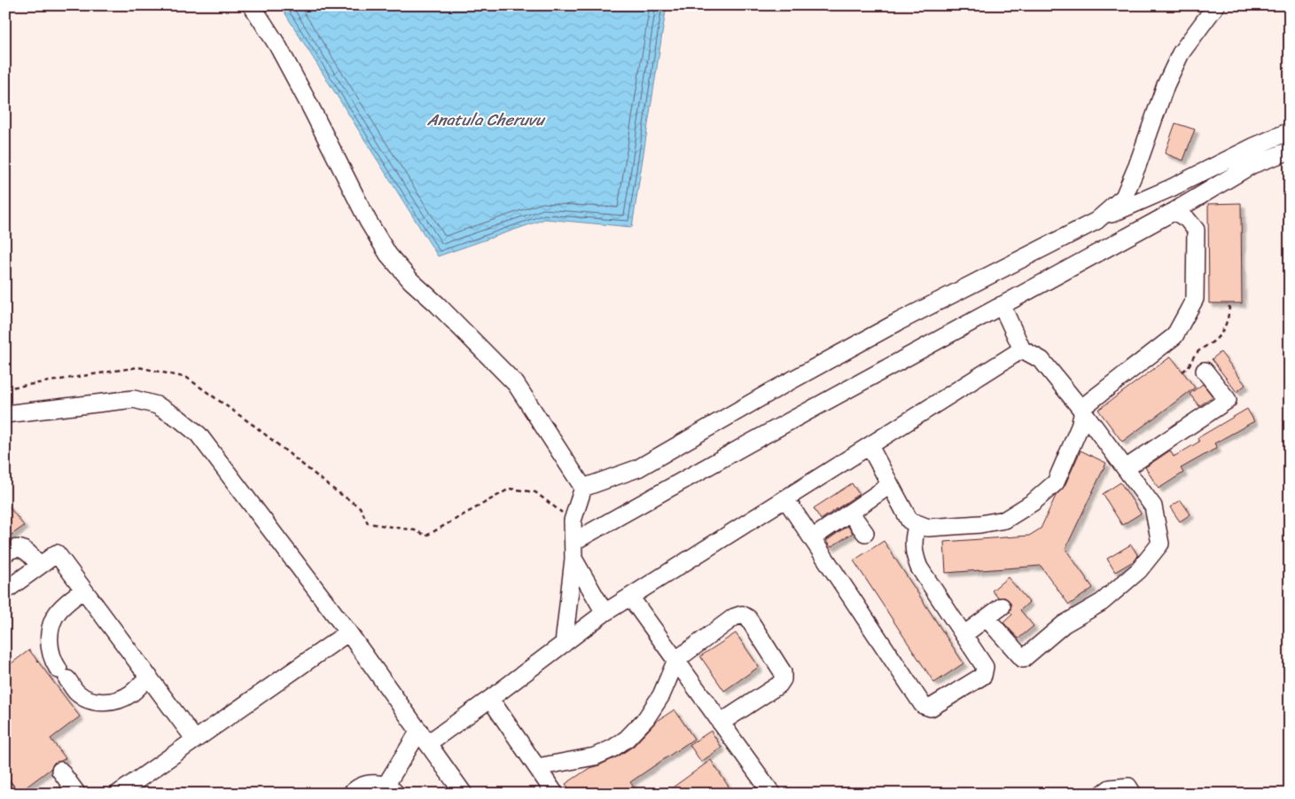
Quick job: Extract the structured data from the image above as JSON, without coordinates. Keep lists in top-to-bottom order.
{
  "water": ["Anatula Cheruvu"]
}
